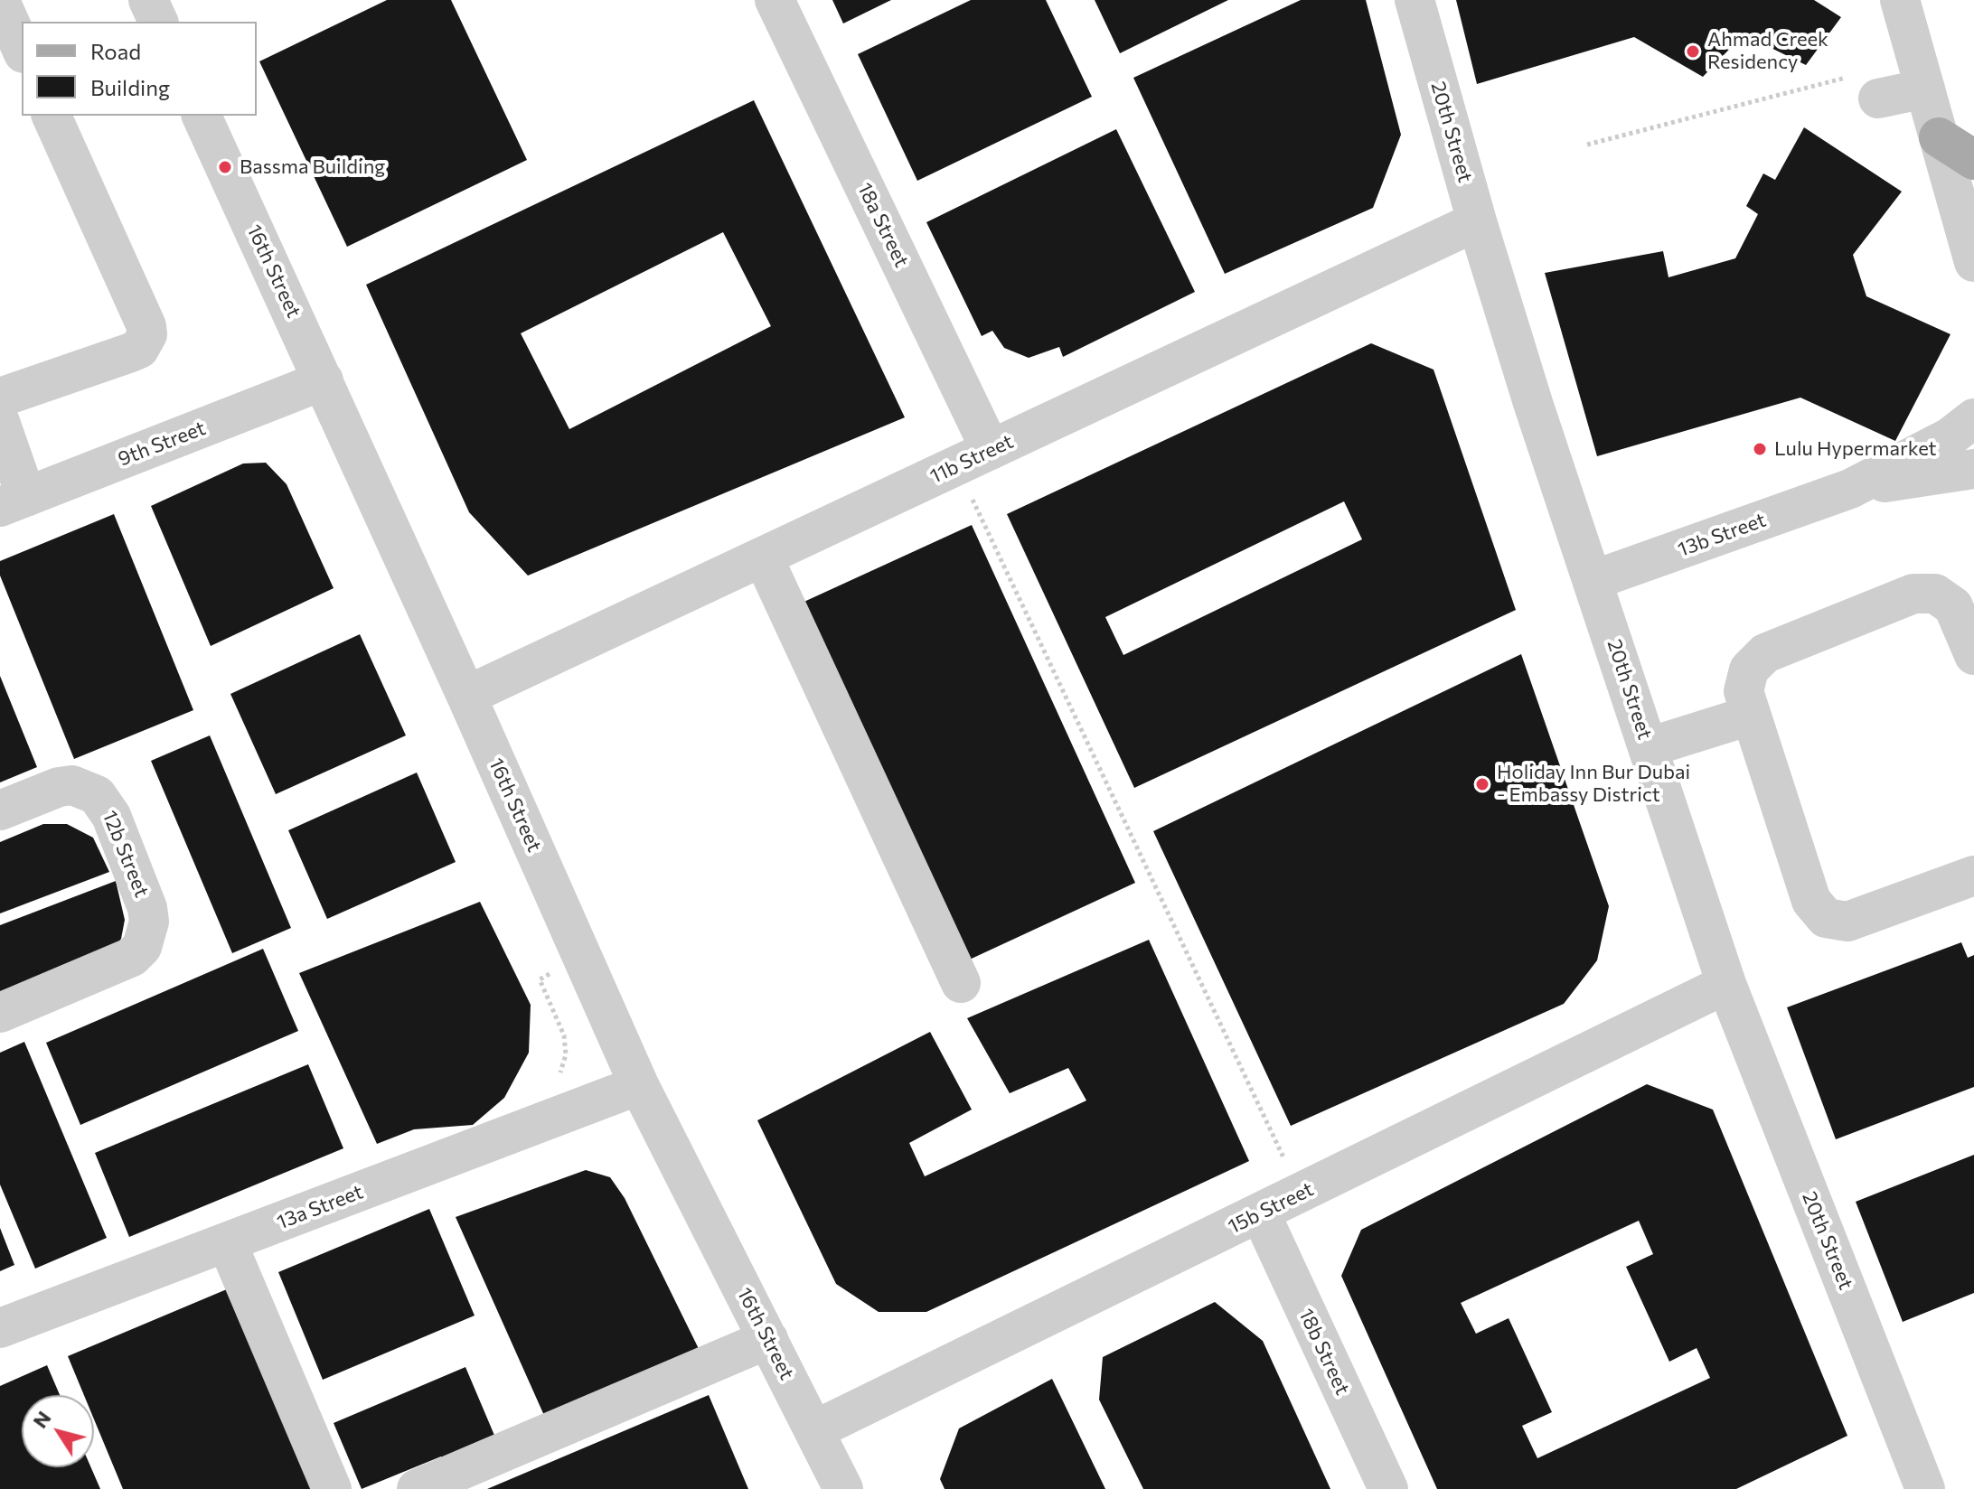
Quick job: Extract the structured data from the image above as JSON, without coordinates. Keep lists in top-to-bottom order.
{
  "streets": {
    "street": [
      "20th Street",
      "18a Street",
      "16th Street",
      "9th Street",
      "11b Street",
      "13b Street",
      "12b Street",
      "13a Street",
      "15b Street",
      "18b Street"
    ]
  },
  "crossings": [
    ["20th Street", "11b Street"],
    ["20th Street", "13b Street"],
    ["20th Street", "15b Street"],
    ["18a Street", "11b Street"],
    ["16th Street", "9th Street"],
    ["16th Street", "11b Street"],
    ["16th Street", "13a Street"],
    ["16th Street", "15b Street"],
    ["15b Street", "18b Street"]
  ],
  "places": [
    "Ahmad Creek Residency",
    "Bassma Building",
    "Lulu Hypermarket",
    "Holiday Inn Bur Dubai - Embassy District"
  ],
  "legend": ["Road", "Building"],
  "north": "top left"
}
